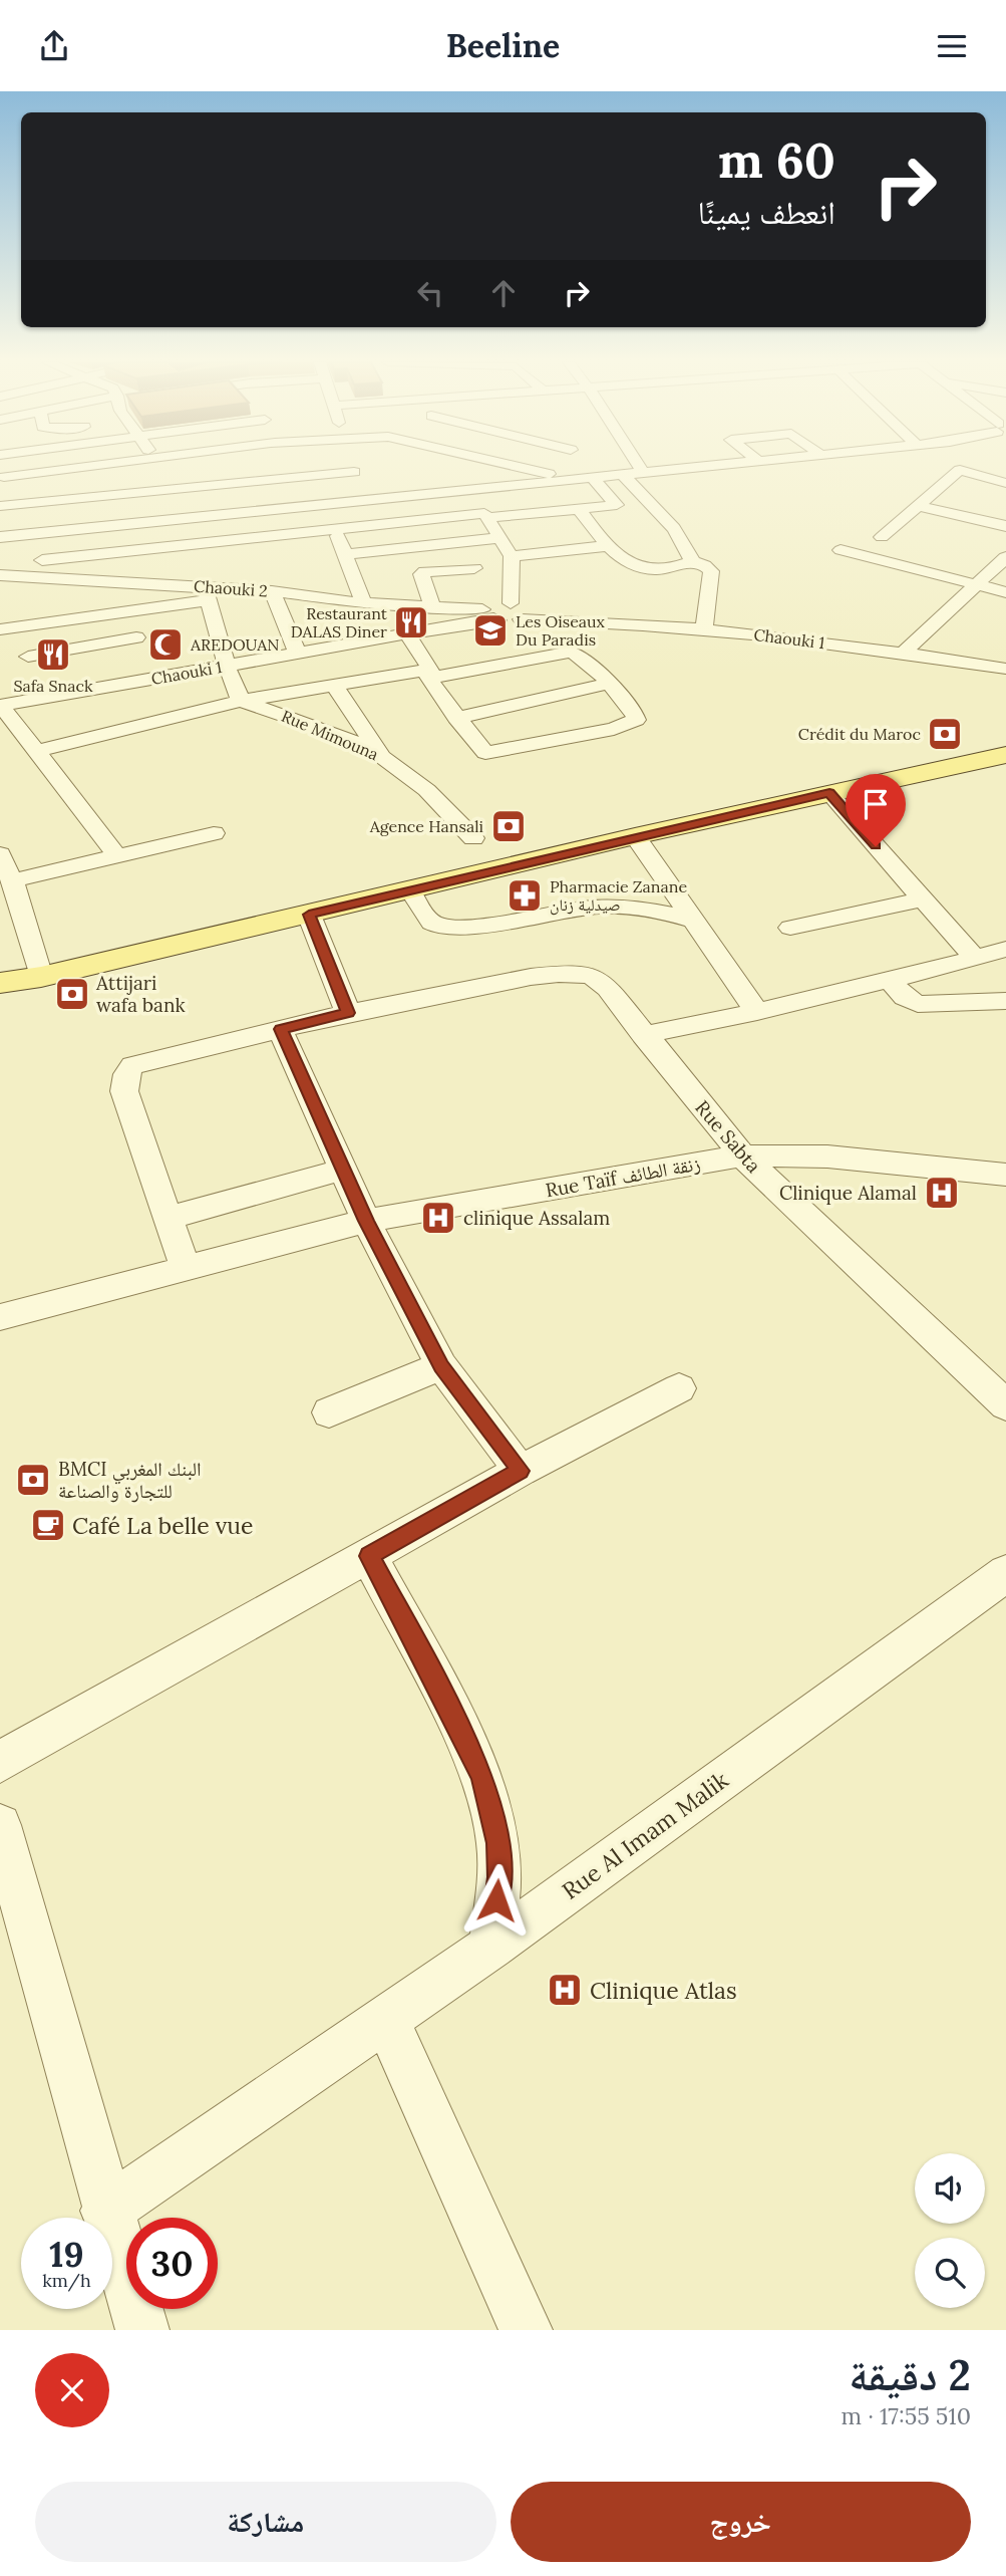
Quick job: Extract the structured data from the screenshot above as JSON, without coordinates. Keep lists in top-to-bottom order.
{
  "streets": {
    "street": [
      "Chaouki 2",
      "Chaouki 1",
      "Rue Mimouna",
      "Rue Sabta",
      "Rue Taïf زنقة الطائف",
      "Rue Al Imam Malik"
    ]
  },
  "crossings": [
    ["Chaouki 2", "Chaouki 1"],
    ["Rue Sabta", "Rue Taïf زنقة الطائف"]
  ],
  "places": {
    "restaurant": ["Restaurant DALAS Diner", "Safa Snack"],
    "school or university": ["Les Oiseaux Du Paradis"],
    "mosque": ["AREDOUAN"],
    "bank": [
      "Crédit du Maroc",
      "Agence Hansali",
      "Attijari wafa bank",
      "BMCI البنك المغربي للتجارة والصناعة"
    ],
    "pharmacy": ["Pharmacie Zanane صيدلية زنان"],
    "hospital": ["Clinique Alamal", "clinique Assalam", "Clinique Atlas"],
    "cafe": ["Café La belle vue"]
  },
  "page": {
    "header": "Beeline",
    "turn": ["60 m", "انعطف يمينًا"],
    "speed": "19 km/h",
    "limit": "30",
    "heading": ["2 دقيقة", "510 m · 17:55"],
    "buttons": ["خروج", "مشاركة"]
  }
}
